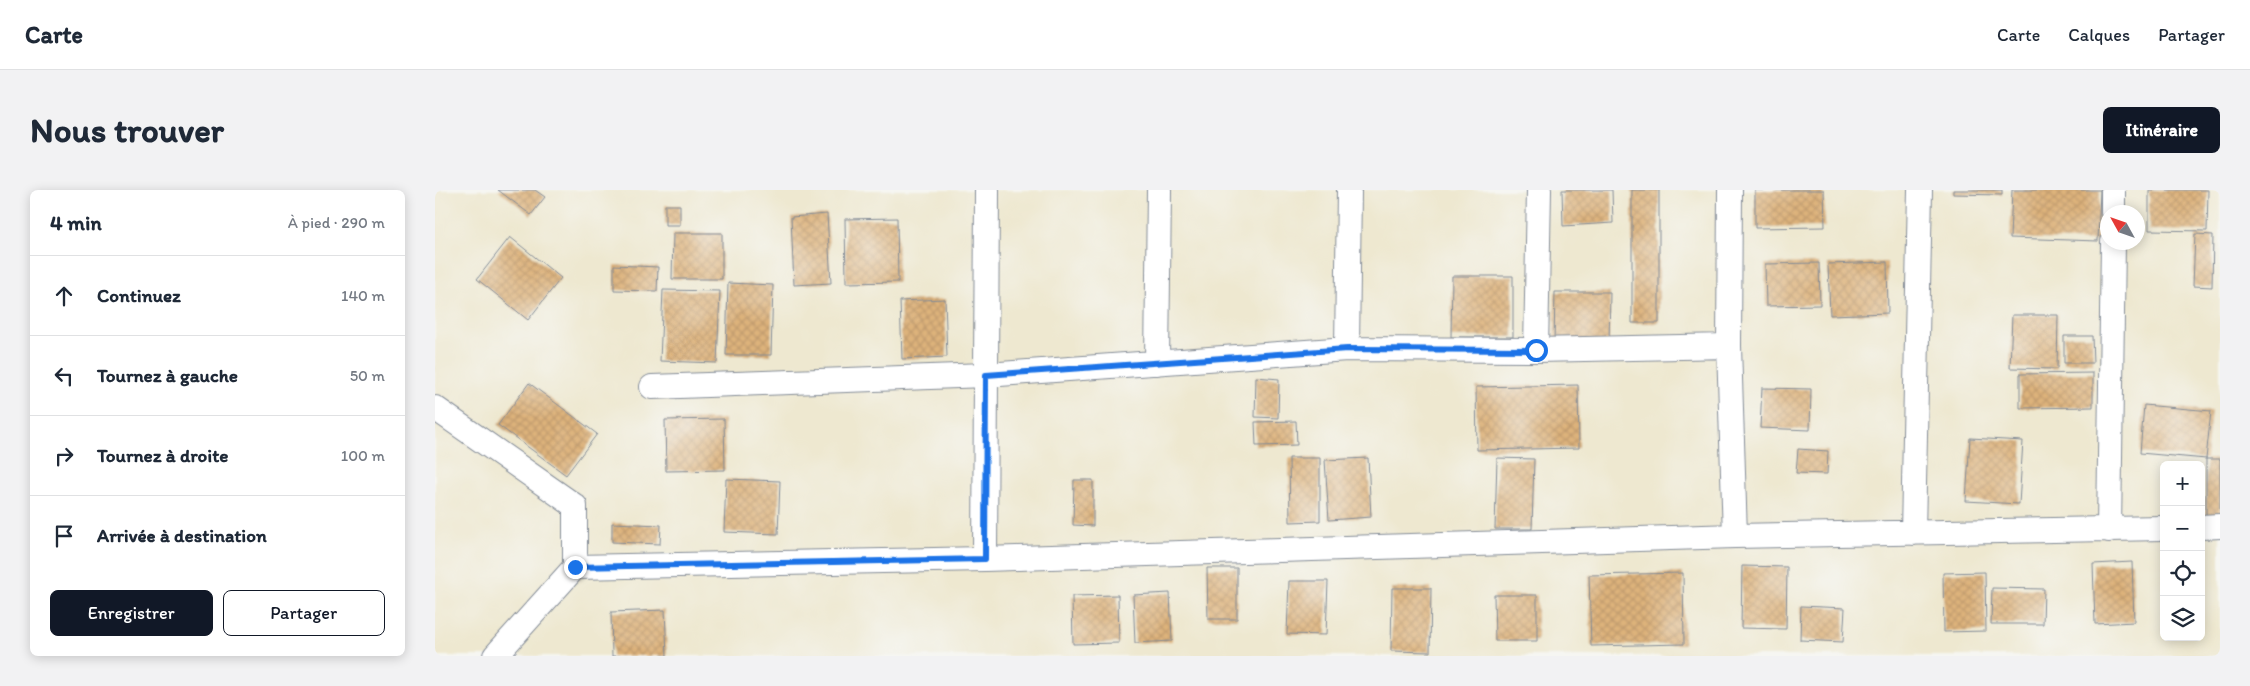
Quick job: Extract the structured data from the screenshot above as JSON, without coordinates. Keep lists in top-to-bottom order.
{
  "north": "top left",
  "page": {
    "header": "Carte",
    "nav": ["Carte", "Calques", "Partager"],
    "buttons": [
      "Itinéraire",
      ["Enregistrer", "Partager"]
    ],
    "title": "Nous trouver",
    "heading": ["4 min", "À pied · 290 m"],
    "list": [
      ["Continuez", "140 m"],
      ["Tournez à gauche", "50 m"],
      ["Tournez à droite", "100 m"],
      "Arrivée à destination"
    ],
    "map_buttons": ["+", "−"]
  }
}
